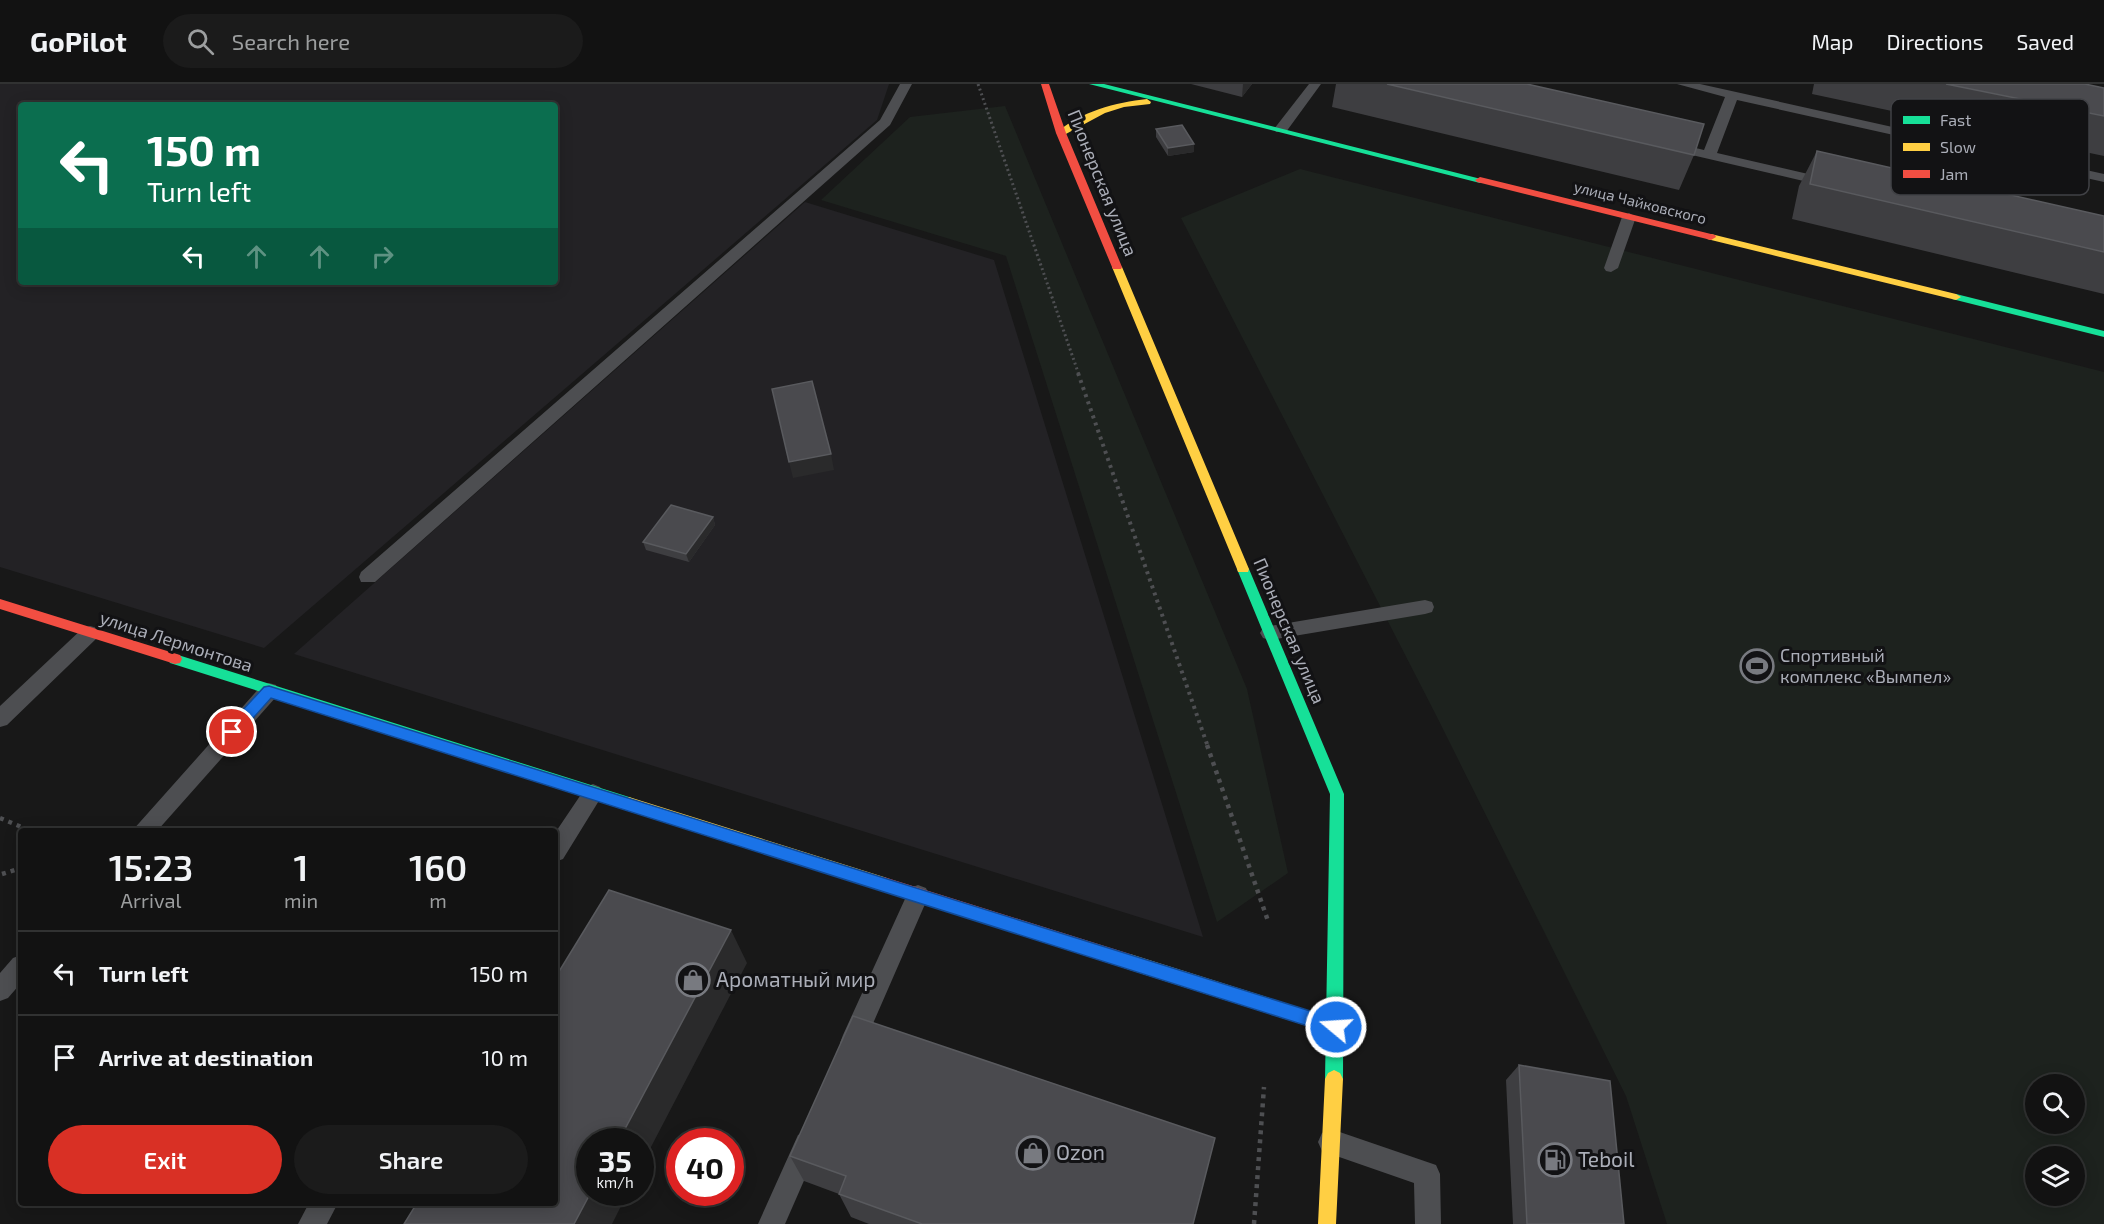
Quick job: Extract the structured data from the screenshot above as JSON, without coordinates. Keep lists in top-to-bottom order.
{
  "streets": {
    "street": ["Пионерская улица", "улица Чайковского", "улица Лермонтова"]
  },
  "crossings": [
    ["Пионерская улица", "улица Чайковского"],
    ["Пионерская улица", "улица Лермонтова"]
  ],
  "places": {
    "sports": ["Спортивный комплекс «Вымпел»"],
    "shop": ["Ароматный мир", "Ozon"],
    "fuel station": ["Teboil"]
  },
  "legend": ["Fast", "Slow", "Jam"],
  "page": {
    "header": "GoPilot",
    "search": "Search here",
    "nav": ["Map", "Directions", "Saved"],
    "turn": ["150 m", "Turn left"],
    "eta": [
      "15:23",
      "Arrival",
      "1",
      "min",
      "160",
      "m"
    ],
    "list": [
      {
        "name": "Turn left",
        "value": "150 m"
      },
      {
        "name": "Arrive at destination",
        "value": "10 m"
      }
    ],
    "buttons": ["Exit", "Share"],
    "speed": "35 km/h",
    "limit": "40"
  }
}
